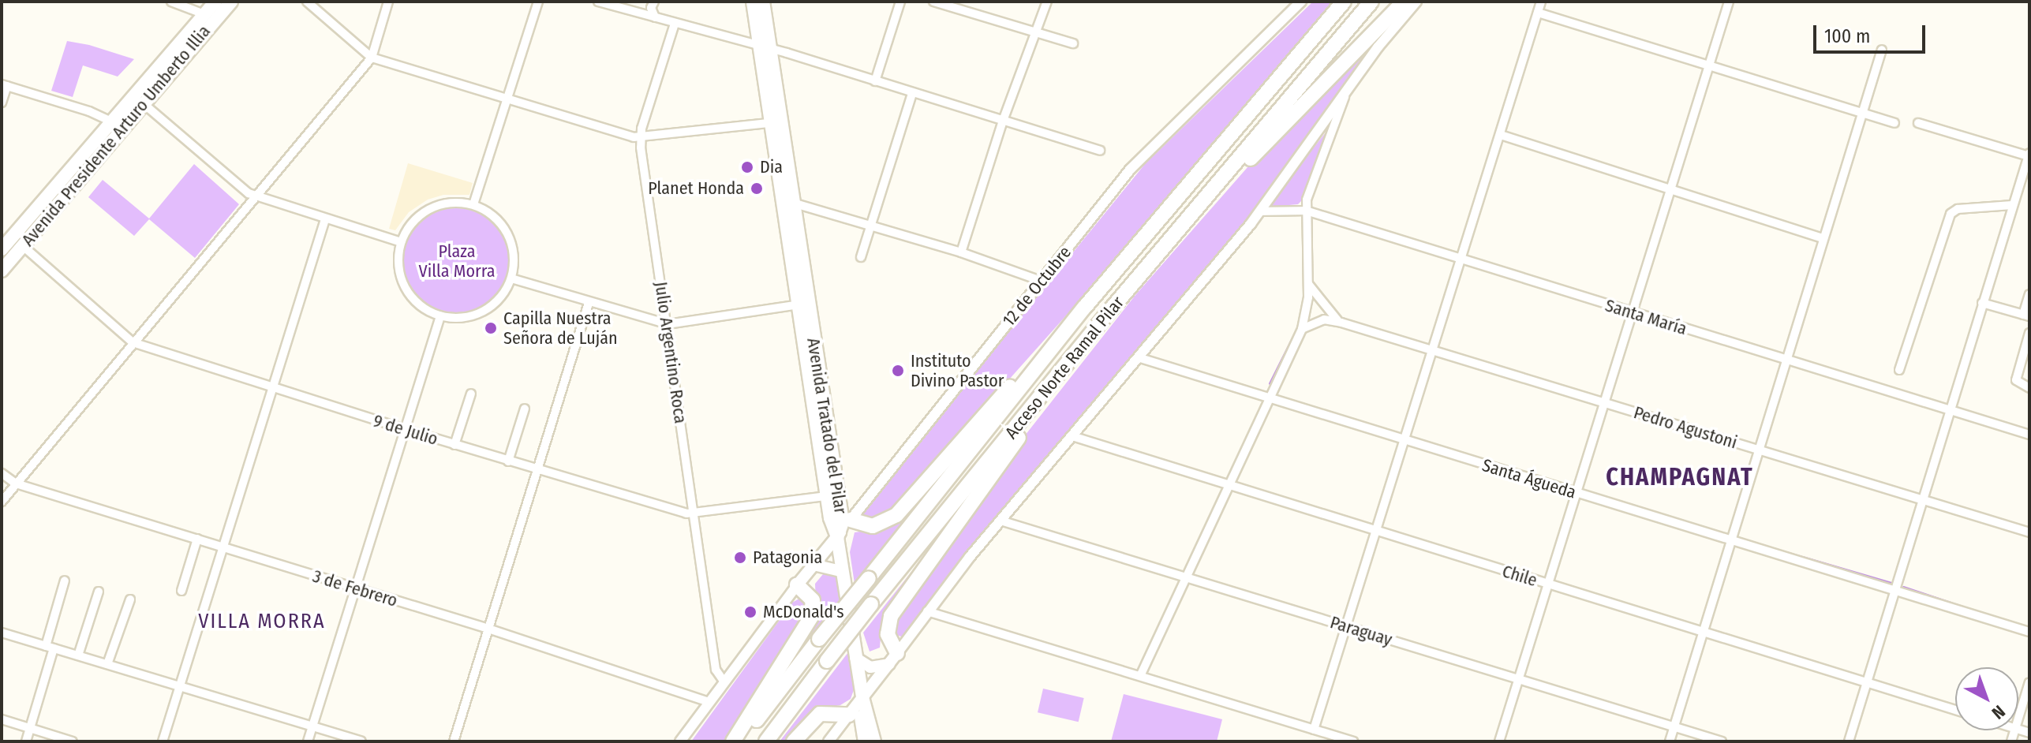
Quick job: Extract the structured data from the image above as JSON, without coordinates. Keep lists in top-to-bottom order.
{
  "streets": {
    "highway": ["Acceso Norte Ramal Pilar"],
    "main road": ["Avenida Presidente Arturo Umberto Illia", "12 de Octubre", "Avenida Tratado del Pilar"],
    "street": [
      "Santa María",
      "Julio Argentino Roca",
      "Pedro Agustoni",
      "9 de Julio",
      "Santa Águeda",
      "Chile",
      "3 de Febrero",
      "Paraguay"
    ]
  },
  "crossings": [
    ["Avenida Presidente Arturo Umberto Illia", "9 de Julio"],
    ["12 de Octubre", "Julio Argentino Roca"],
    ["12 de Octubre", "Avenida Tratado del Pilar"],
    ["12 de Octubre", "3 de Febrero"],
    ["Julio Argentino Roca", "9 de Julio"],
    ["Avenida Tratado del Pilar", "9 de Julio"]
  ],
  "districts": ["CHAMPAGNAT", "VILLA MORRA"],
  "parks": ["Plaza Villa Morra"],
  "places": [
    "Dia",
    "Planet Honda",
    "Capilla Nuestra Señora de Luján",
    "Instituto Divino Pastor",
    "Patagonia",
    "McDonald's"
  ],
  "scale_bar": "100 m",
  "north": "bottom right"
}
